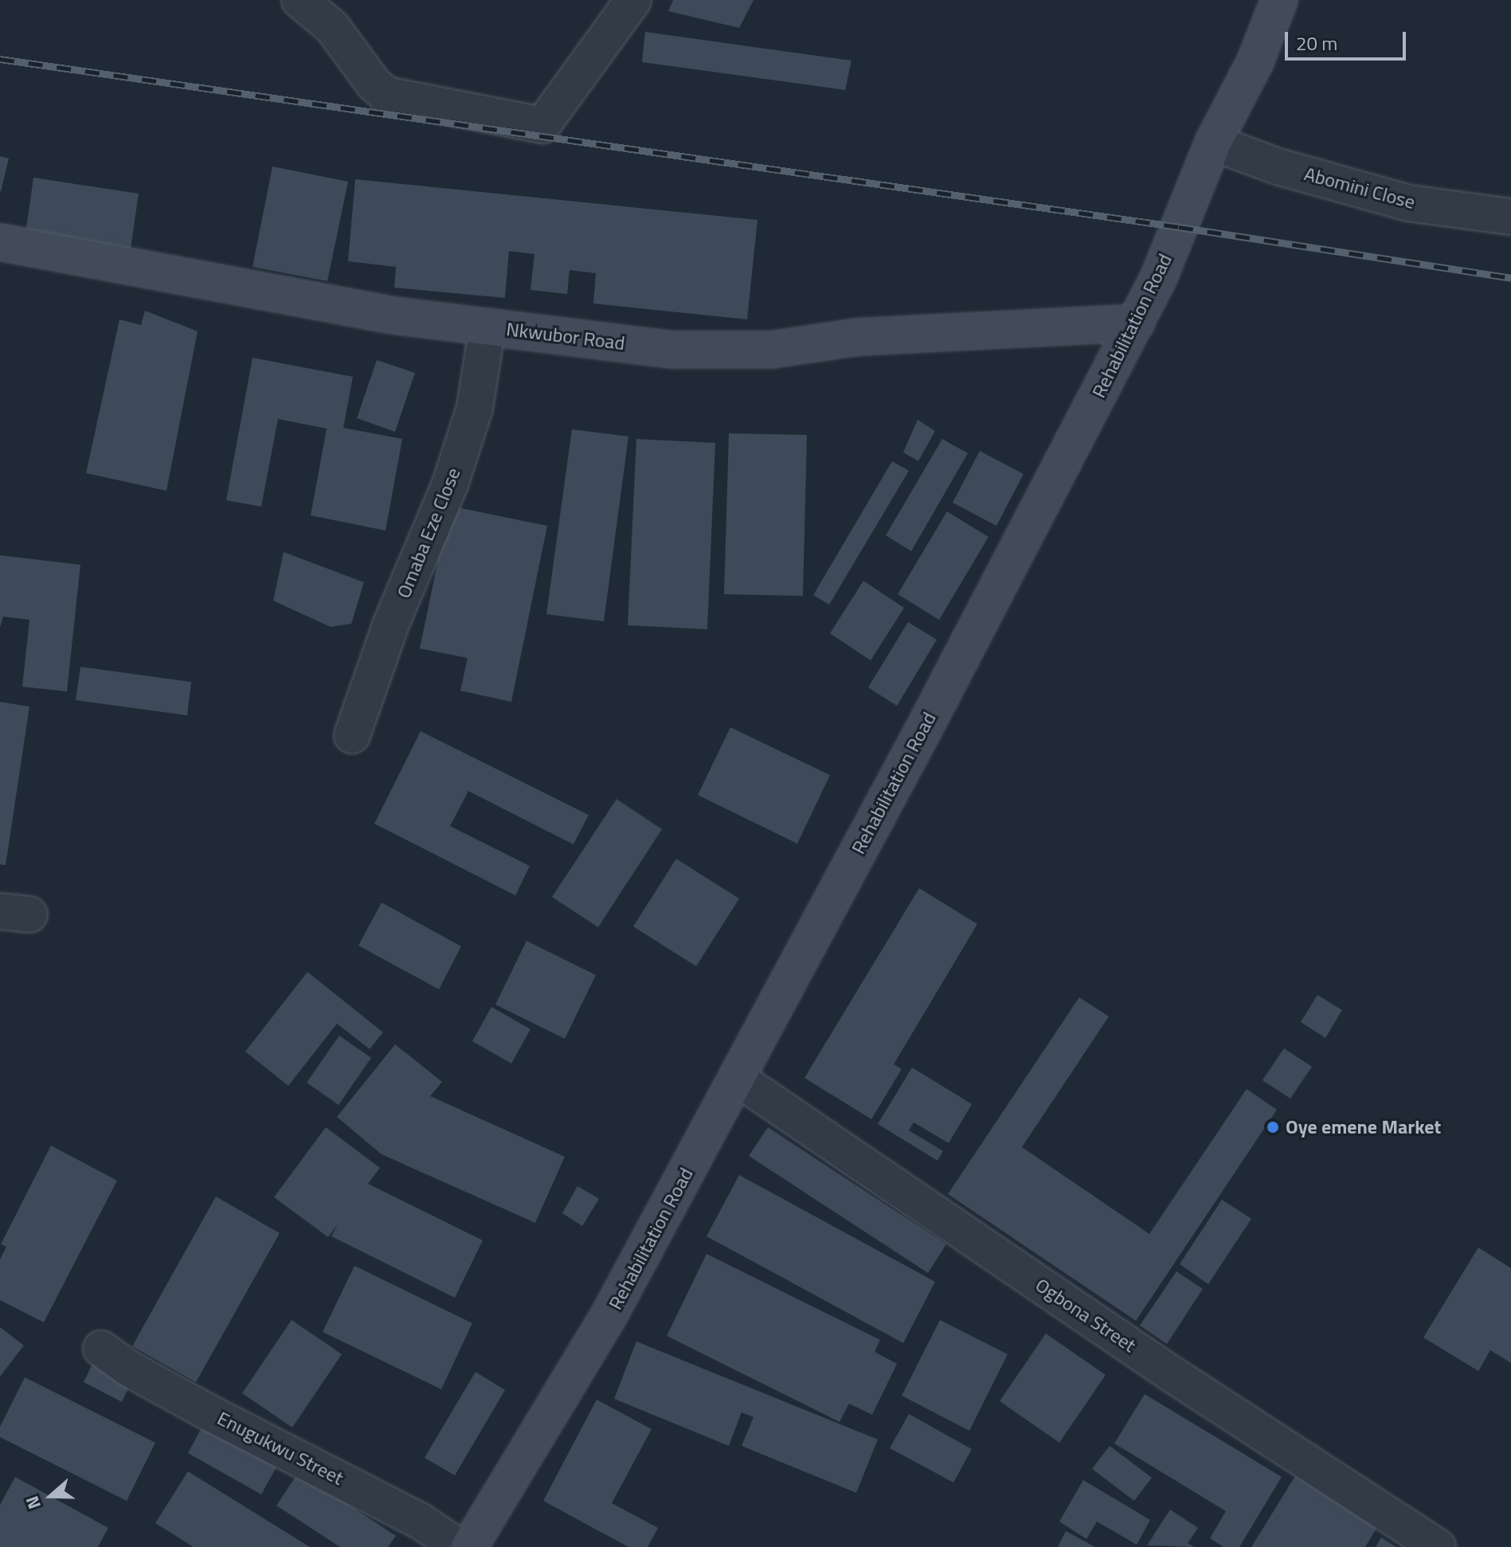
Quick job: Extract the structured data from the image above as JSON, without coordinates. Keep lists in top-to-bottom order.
{
  "streets": {
    "main road": ["Rehabilitation Road", "Nkwubor Road"],
    "street": [
      "Abomini Close",
      "Omaba Eze Close",
      "Ogbona Street",
      "Enugukwu Street"
    ]
  },
  "crossings": [
    ["Abomini Close", "Rehabilitation Road"],
    ["Rehabilitation Road", "Nkwubor Road"],
    ["Rehabilitation Road", "Ogbona Street"],
    ["Nkwubor Road", "Omaba Eze Close"]
  ],
  "places": ["Oye emene Market"],
  "scale_bar": "20 m",
  "north": "left"
}
